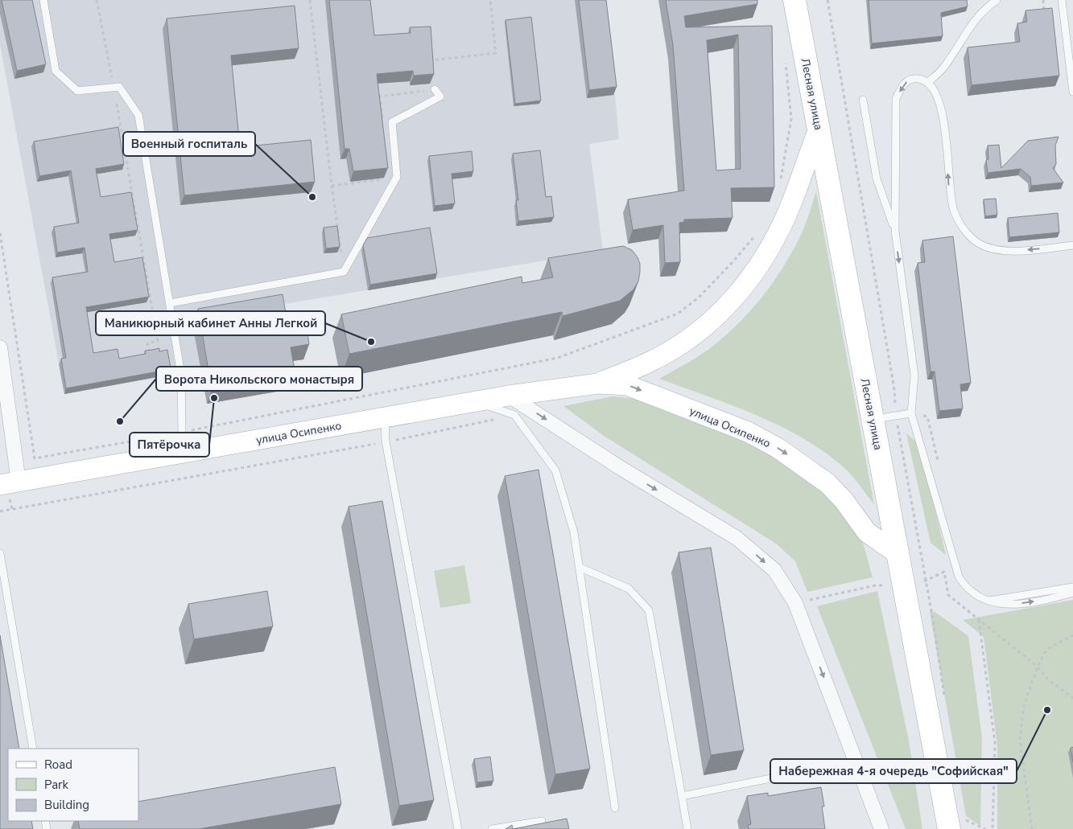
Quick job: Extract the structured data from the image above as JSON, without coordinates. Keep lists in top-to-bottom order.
{
  "streets": {
    "main road": ["Лесная улица", "улица Осипенко"]
  },
  "crossings": [
    ["Лесная улица", "улица Осипенко"]
  ],
  "places": [
    "Военный госпиталь",
    "Маникюрный кабинет Анны Легкой",
    "Пятёрочка",
    "Ворота Никольского монастыря",
    "Набережная 4-я очередь \"Софийская\""
  ],
  "legend": ["Road", "Park", "Building"]
}
